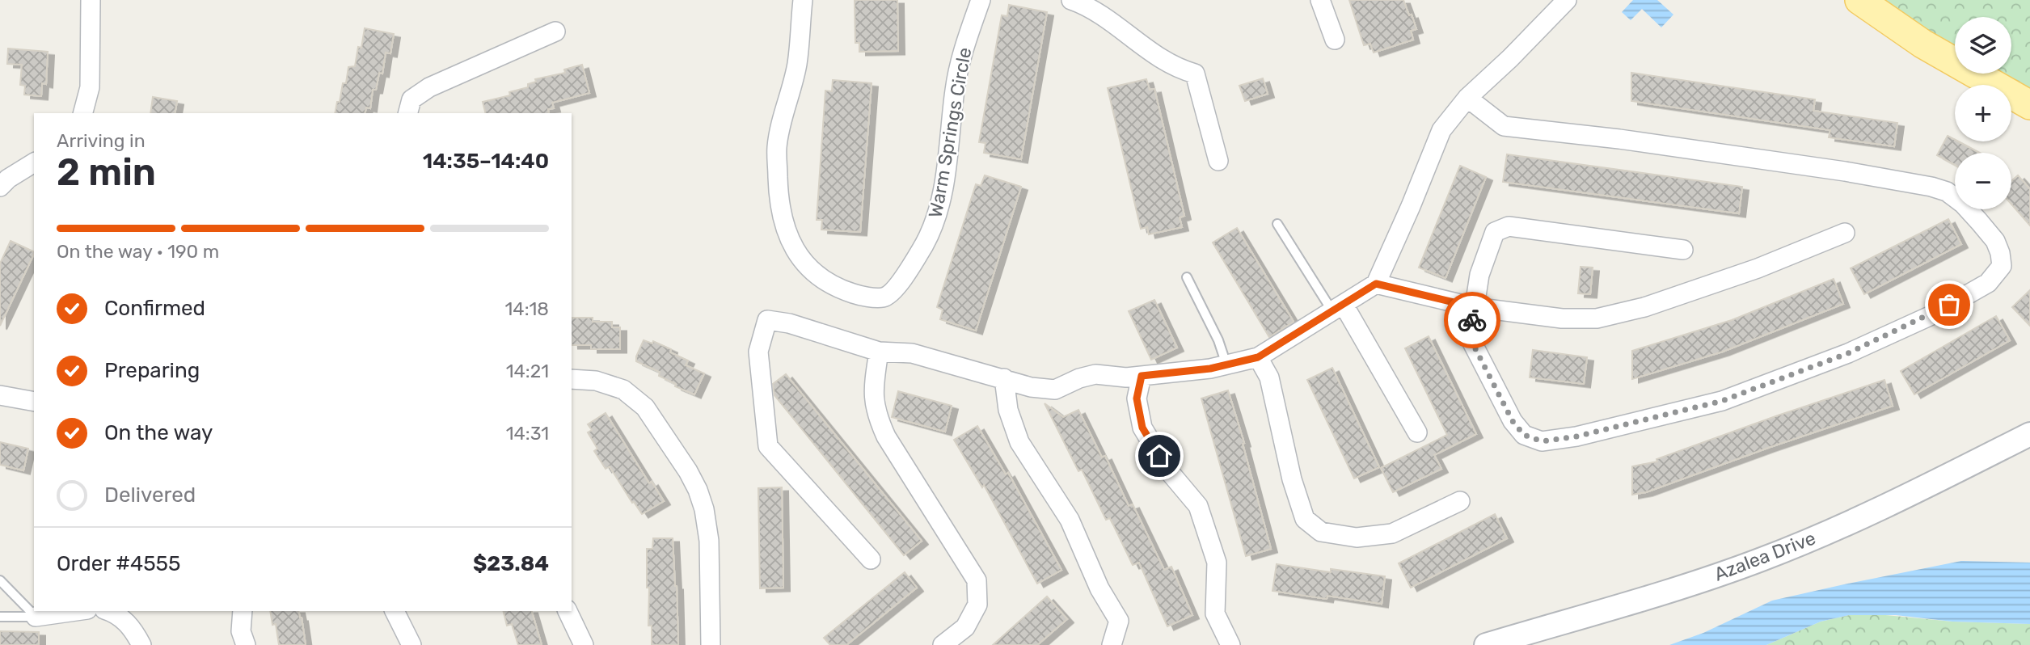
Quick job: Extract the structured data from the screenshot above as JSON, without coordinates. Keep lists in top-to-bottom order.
{
  "streets": {
    "street": ["Warm Springs Circle", "Azalea Drive"]
  },
  "page": {
    "map_buttons": ["+", "−"],
    "heading": ["2 min", "Arriving in", "14:35–14:40"],
    "panel": ["Order #4555", "$23.84"],
    "bar": "On the way · 190 m",
    "list": [
      ["Confirmed", "14:18"],
      ["Preparing", "14:21"],
      ["On the way", "14:31"],
      "Delivered"
    ]
  }
}
